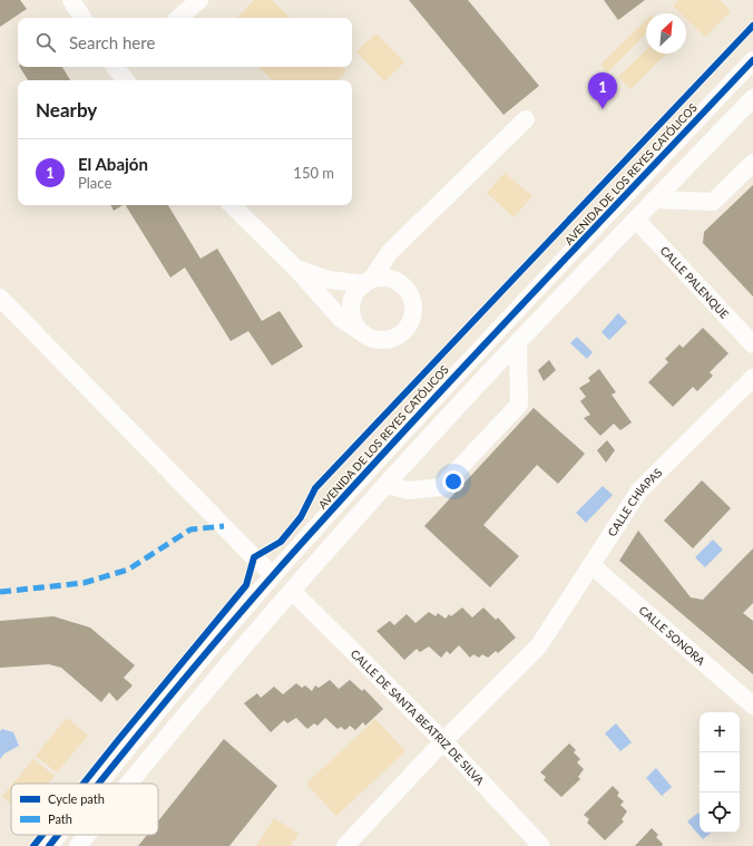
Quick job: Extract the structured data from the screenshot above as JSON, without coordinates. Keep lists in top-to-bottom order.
{
  "streets": {
    "street": [
      "AVENIDA DE LOS REYES CATÓLICOS",
      "CALLE PALENQUE",
      "CALLE CHIAPAS",
      "CALLE SONORA",
      "CALLE DE SANTA BEATRIZ DE SILVA"
    ]
  },
  "crossings": [
    ["CALLE CHIAPAS", "CALLE SONORA"],
    ["CALLE CHIAPAS", "CALLE DE SANTA BEATRIZ DE SILVA"]
  ],
  "legend": ["Cycle path", "Path"],
  "north": "top right",
  "page": {
    "search": "Search here",
    "pins": "1",
    "heading": "Nearby",
    "list": [
      {
        "mark": "1",
        "name": "El Abajón",
        "note": "Place",
        "value": "150 m"
      }
    ],
    "map_buttons": ["+", "−"]
  }
}
